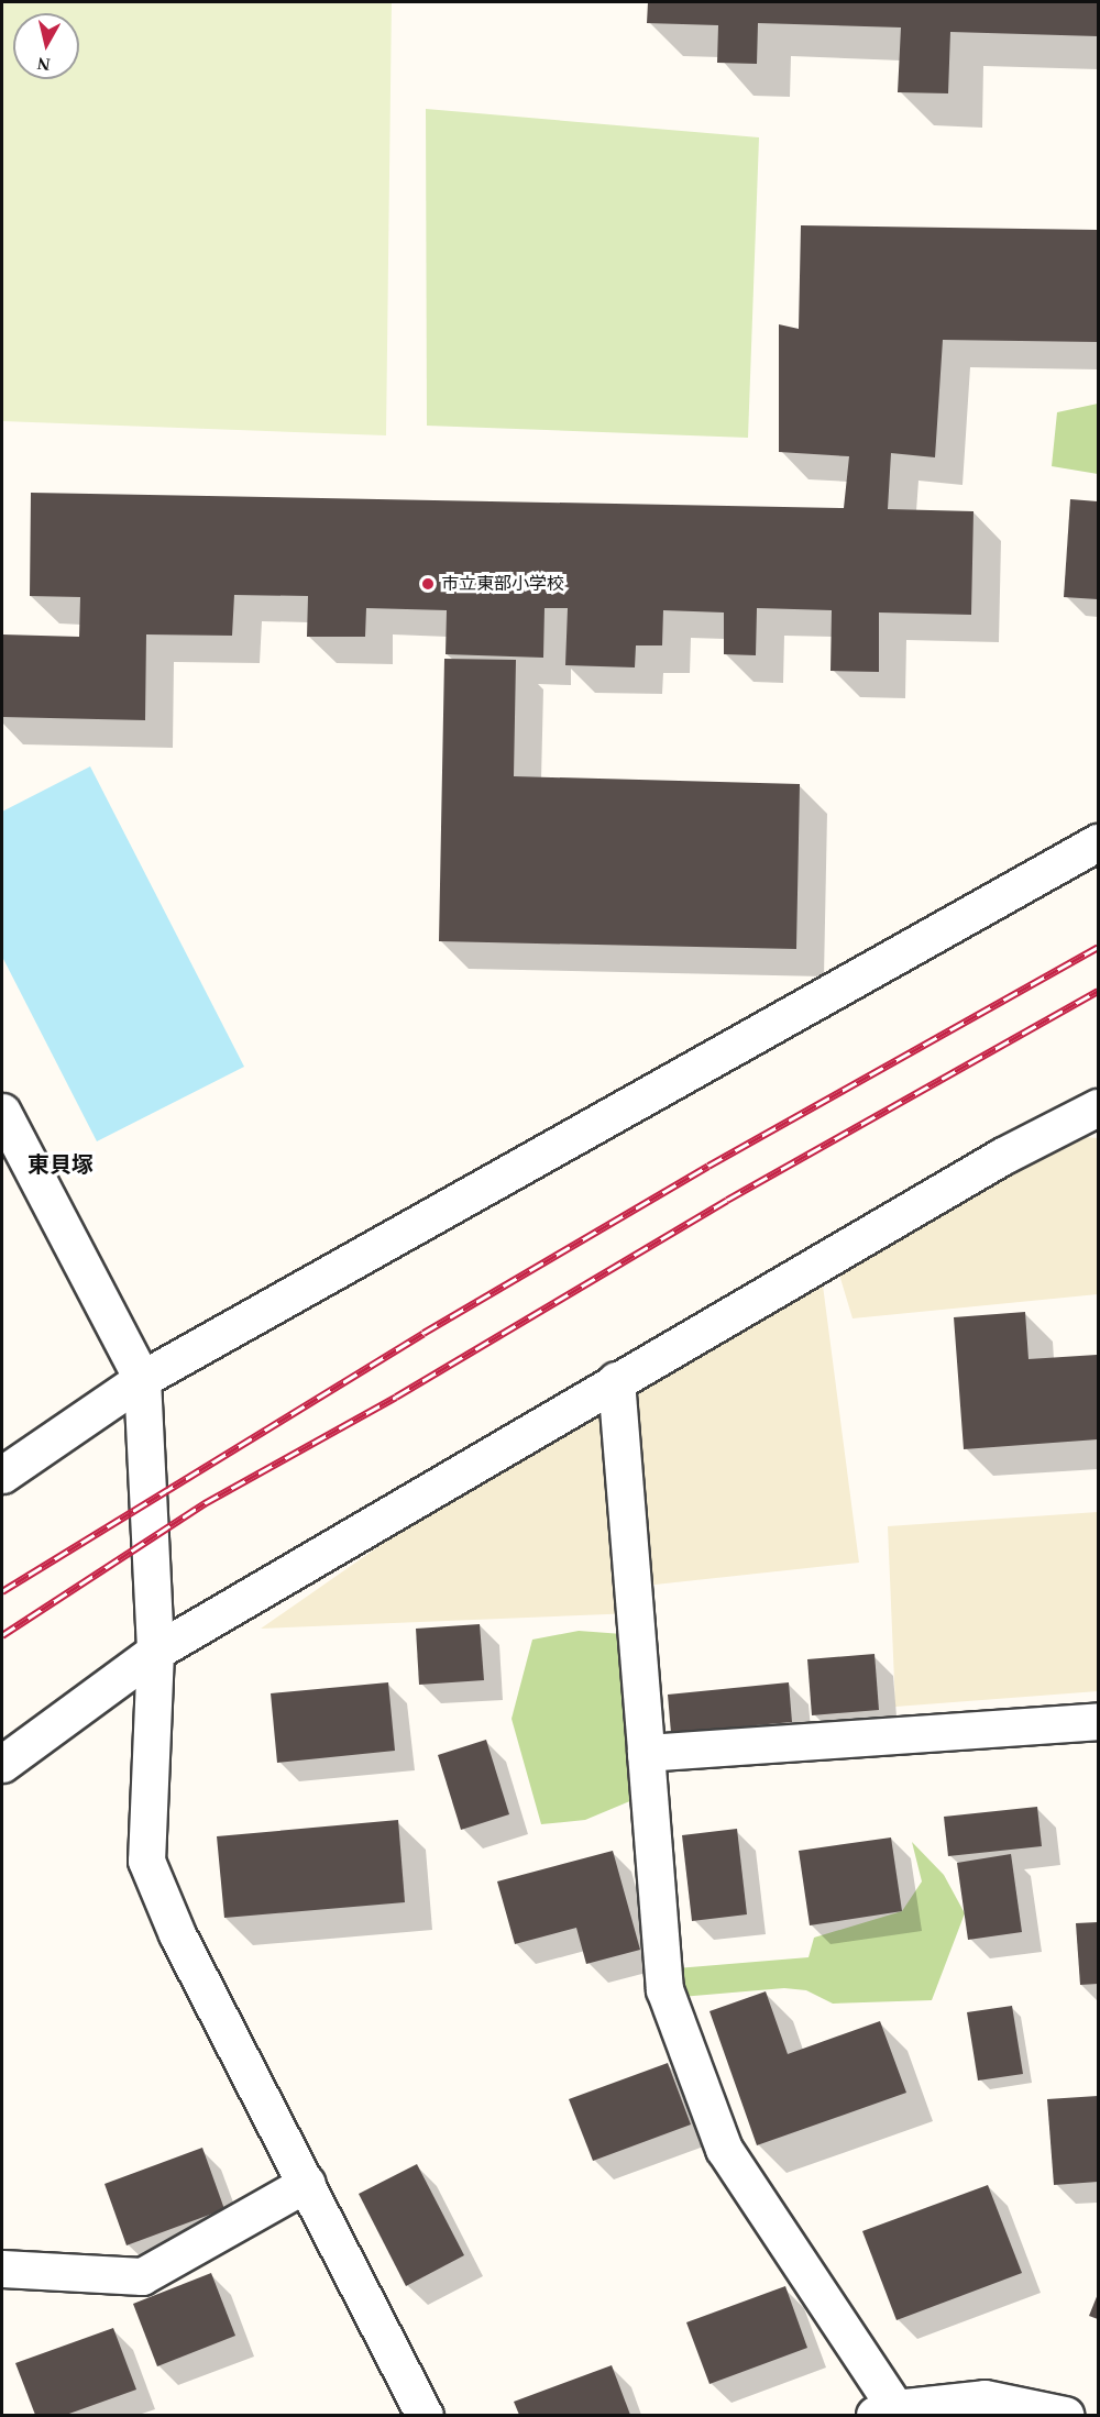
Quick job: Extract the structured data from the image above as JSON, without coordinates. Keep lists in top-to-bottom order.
{
  "districts": ["東貝塚"],
  "places": ["市立東部小学校"],
  "north": "bottom"
}
